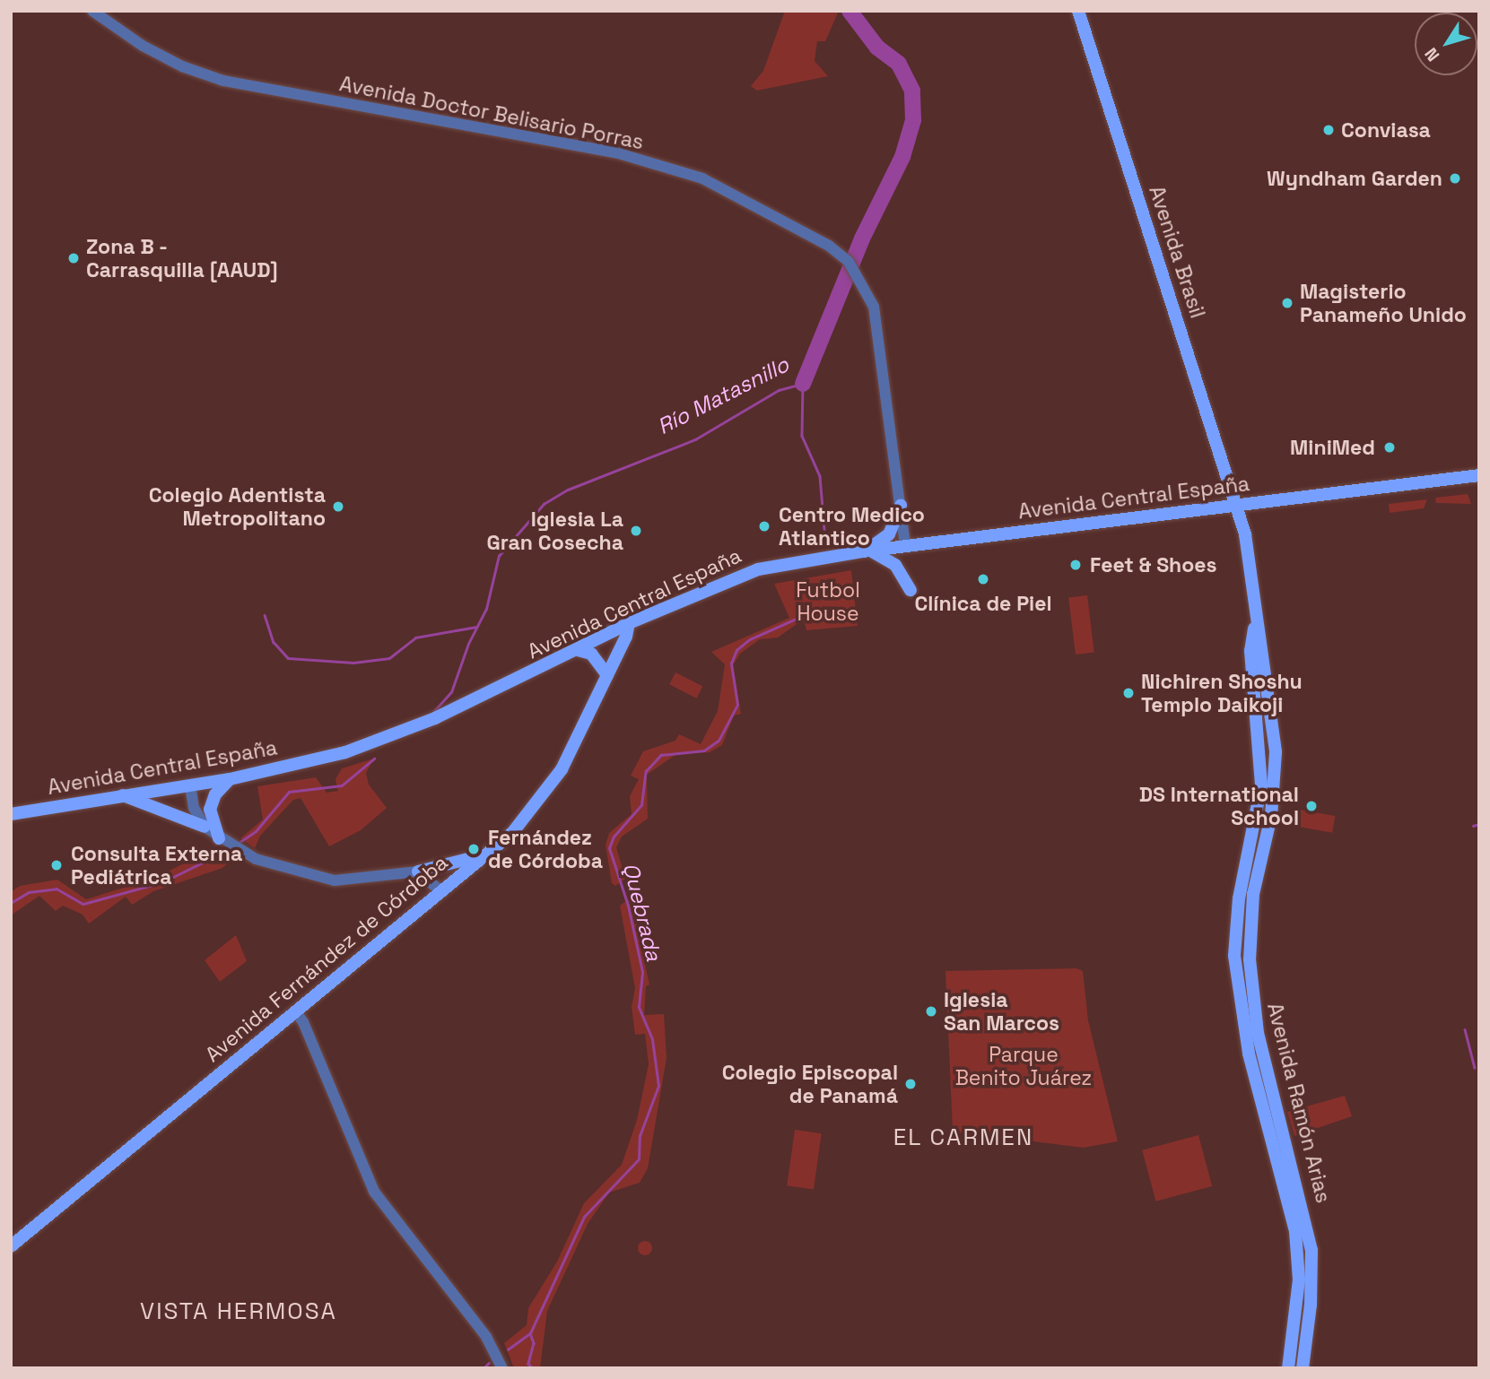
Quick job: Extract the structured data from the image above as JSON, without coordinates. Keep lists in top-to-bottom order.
{
  "streets": {
    "main road": [
      "Avenida Brasil",
      "Avenida Central España",
      "Avenida Fernández de Córdoba",
      "Avenida Ramón Arias"
    ],
    "street": ["Avenida Doctor Belisario Porras"]
  },
  "crossings": [
    ["Avenida Doctor Belisario Porras", "Avenida Central España"],
    ["Avenida Brasil", "Avenida Central España"],
    ["Avenida Brasil", "Avenida Ramón Arias"],
    ["Avenida Central España", "Avenida Fernández de Córdoba"],
    ["Avenida Central España", "Avenida Ramón Arias"]
  ],
  "districts": ["EL CARMEN", "VISTA HERMOSA"],
  "water": ["Río Matasnillo", "Quebrada"],
  "parks": ["Futbol House", "Parque Benito Juárez"],
  "places": [
    "Conviasa",
    "Wyndham Garden",
    "Zona B - Carrasquilla [AAUD]",
    "Magisterio Panameño Unido",
    "MiniMed",
    "Colegio Adentista Metropolitano",
    "Centro Medico Atlantico",
    "Iglesia La Gran Cosecha",
    "Feet & Shoes",
    "Clínica de Piel",
    "Nichiren Shoshu Templo Daikoji",
    "DS International School",
    "Fernández de Córdoba",
    "Consulta Externa Pediátrica",
    "Iglesia San Marcos",
    "Colegio Episcopal de Panamá"
  ],
  "north": "bottom left"
}
